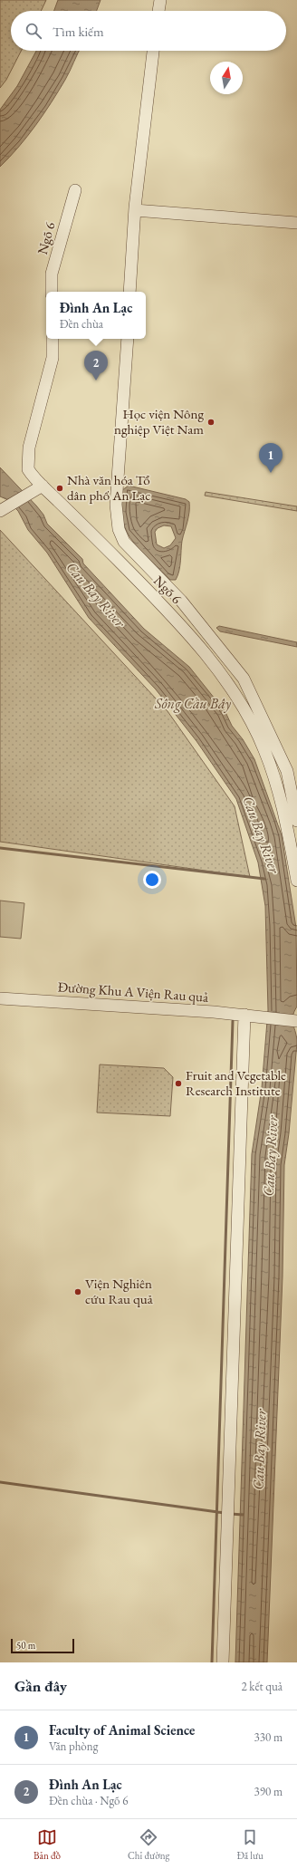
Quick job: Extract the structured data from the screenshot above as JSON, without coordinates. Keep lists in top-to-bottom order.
{
  "streets": {
    "street": ["Ngõ 6", "Đường Khu A Viện Rau quả"]
  },
  "water": ["Cau Bay River", "Sông Cầu Bây"],
  "places": [
    "Học viện Nông nghiệp Việt Nam",
    "Nhà văn hóa Tổ dân phố An Lạc",
    "Fruit and Vegetable Research Institute",
    "Viện Nghiên cứu Rau quả"
  ],
  "scale_bar": "50 m",
  "north": "top",
  "page": {
    "search": "Tìm kiếm",
    "popup": ["Đình An Lạc", "Đền chùa"],
    "pins": ["2", "1"],
    "scale": "50 m",
    "heading": ["Gần đây", "2 kết quả"],
    "list": [
      {
        "mark": "1",
        "name": "Faculty of Animal Science",
        "note": "Văn phòng",
        "value": "330 m"
      },
      {
        "mark": "2",
        "name": "Đình An Lạc",
        "note": "Đền chùa · Ngõ 6",
        "value": "390 m"
      }
    ],
    "nav": ["Bản đồ", "Chỉ đường", "Đã lưu"]
  }
}
